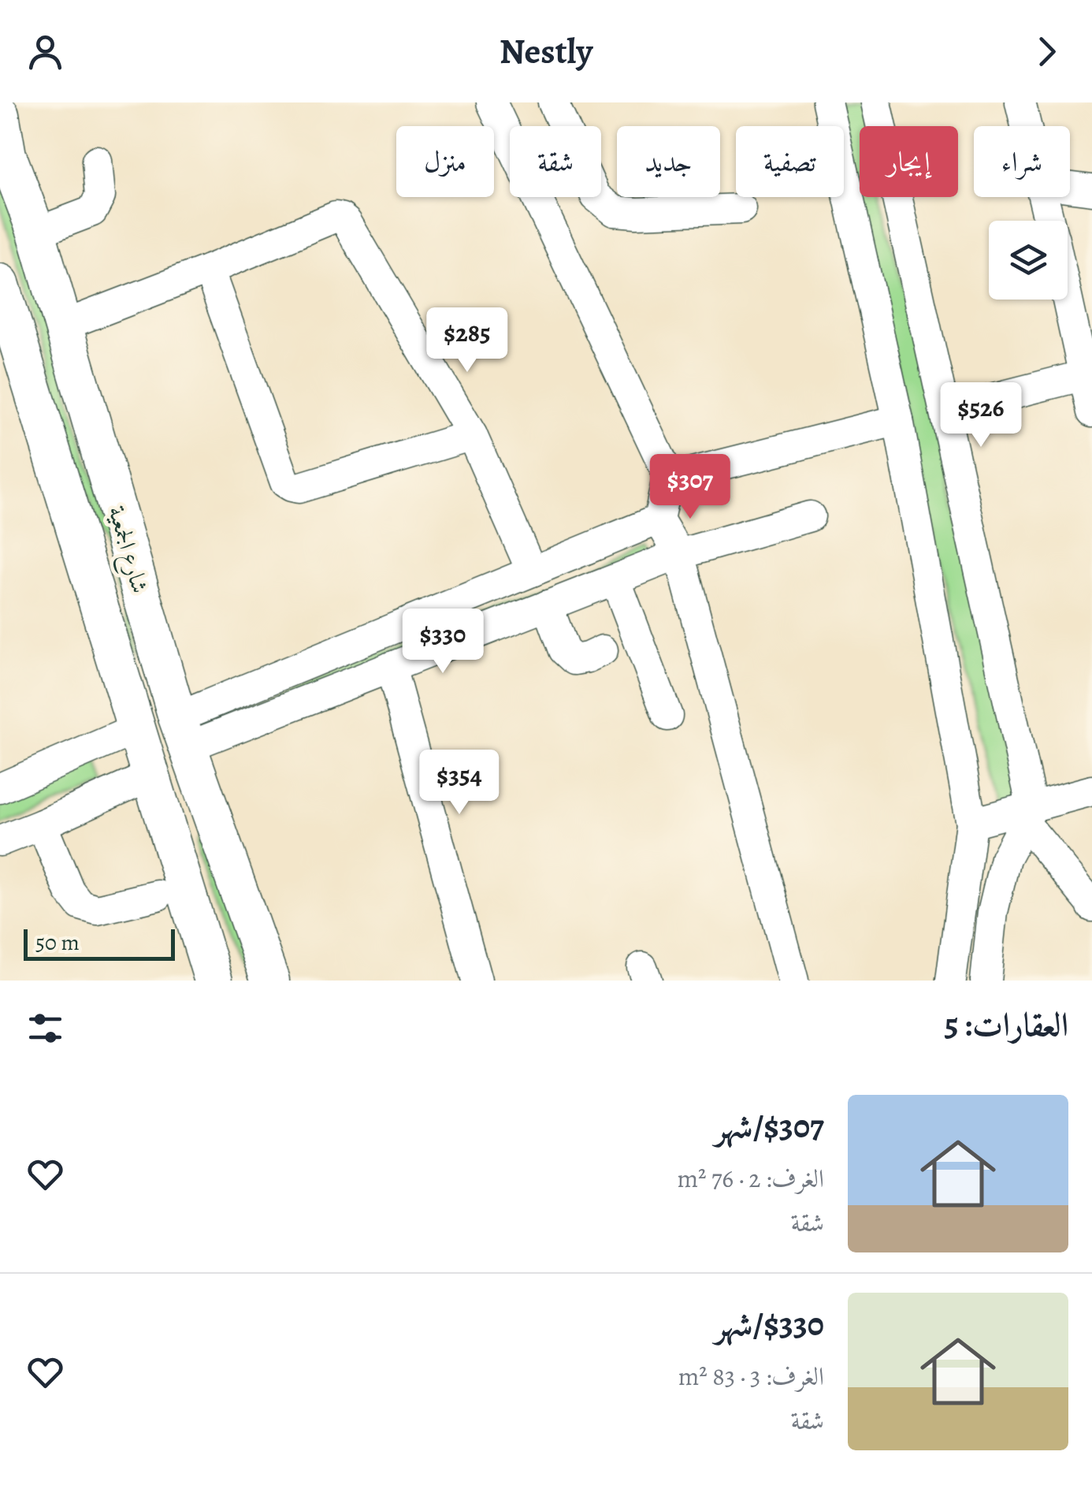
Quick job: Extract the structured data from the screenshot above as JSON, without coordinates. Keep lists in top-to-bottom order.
{
  "streets": {
    "main road": ["شارع الجمعية"]
  },
  "scale_bar": "50 m",
  "page": {
    "header": "Nestly",
    "chip": [
      "شراء",
      "إيجار",
      "تصفية",
      "جديد",
      "شقة",
      "منزل"
    ],
    "price": [
      "$285",
      "$526",
      "$307",
      "$330",
      "$354"
    ],
    "scale": "50 m",
    "heading": "العقارات: 5",
    "list": [
      {
        "name": "$307/شهر",
        "note": "الغرف: 2 · 76 m² · شقة"
      },
      {
        "name": "$330/شهر",
        "note": "الغرف: 3 · 83 m² · شقة"
      }
    ]
  }
}
